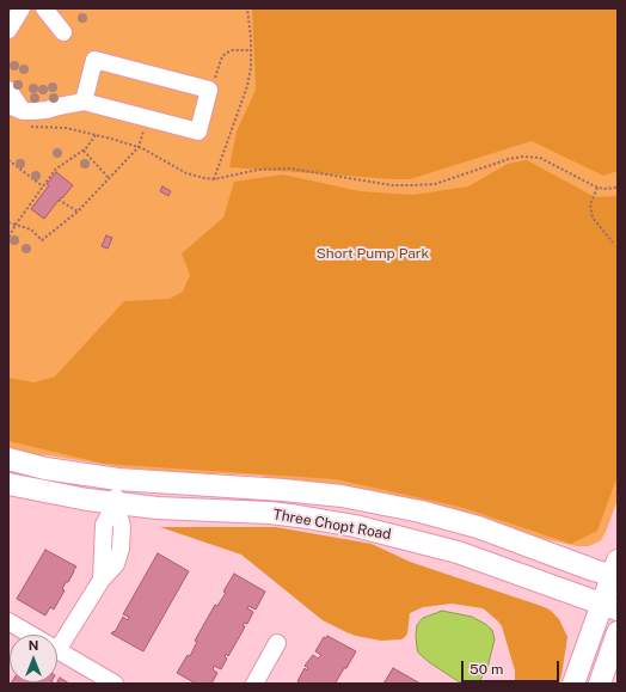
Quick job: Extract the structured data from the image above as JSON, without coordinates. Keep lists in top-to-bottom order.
{
  "streets": {
    "main road": ["Three Chopt Road"]
  },
  "parks": ["Short Pump Park"],
  "scale_bar": "50 m",
  "north": "top"
}
